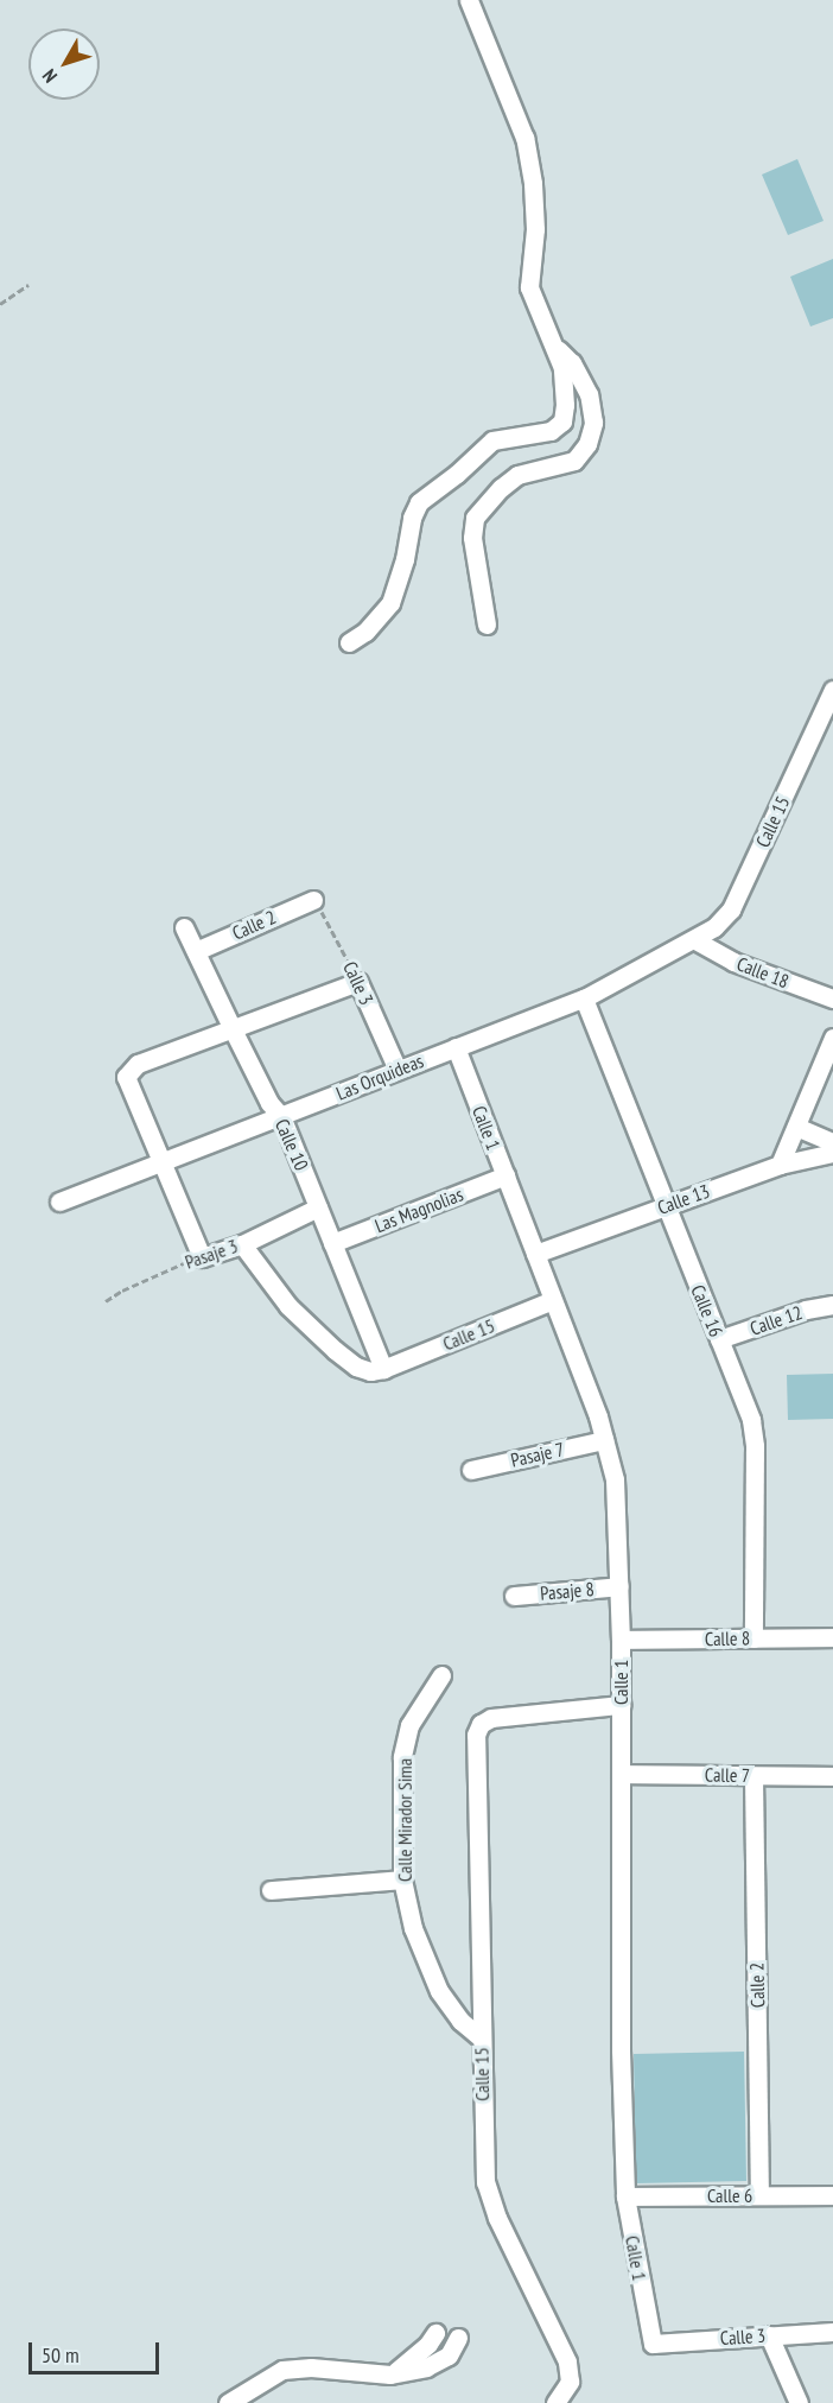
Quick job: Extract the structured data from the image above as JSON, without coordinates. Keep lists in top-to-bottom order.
{
  "streets": {
    "street": [
      "Calle 15",
      "Calle 2",
      "Calle 18",
      "Calle 3",
      "Las Orquideas",
      "Calle 1",
      "Calle 10",
      "Calle 13",
      "Las Magnolias",
      "Pasaje 3",
      "Calle 16",
      "Calle 12",
      "Pasaje 7",
      "Pasaje 8",
      "Calle 8",
      "Calle 7",
      "Calle Mirador Sima",
      "Calle 6"
    ]
  },
  "crossings": [
    ["Calle 15", "Calle 18"],
    ["Calle 15", "Las Orquideas"],
    ["Calle 15", "Calle 1"],
    ["Calle 15", "Calle 10"],
    ["Calle 15", "Calle Mirador Sima"],
    ["Calle 2", "Calle 3"],
    ["Calle 2", "Calle 10"],
    ["Calle 2", "Calle 7"],
    ["Calle 2", "Calle 6"],
    ["Calle 18", "Las Orquideas"],
    ["Calle 3", "Las Orquideas"],
    ["Calle 3", "Calle 1"],
    ["Las Orquideas", "Calle 1"],
    ["Las Orquideas", "Calle 10"],
    ["Las Orquideas", "Calle 16"],
    ["Calle 1", "Calle 13"],
    ["Calle 1", "Las Magnolias"],
    ["Calle 1", "Pasaje 7"],
    ["Calle 1", "Pasaje 8"],
    ["Calle 1", "Calle 8"],
    ["Calle 1", "Calle 7"],
    ["Calle 1", "Calle 6"],
    ["Calle 10", "Las Magnolias"],
    ["Calle 10", "Pasaje 3"],
    ["Calle 13", "Calle 16"],
    ["Calle 16", "Calle 12"],
    ["Calle 16", "Calle 8"]
  ],
  "scale_bar": "50 m",
  "north": "bottom left"
}
